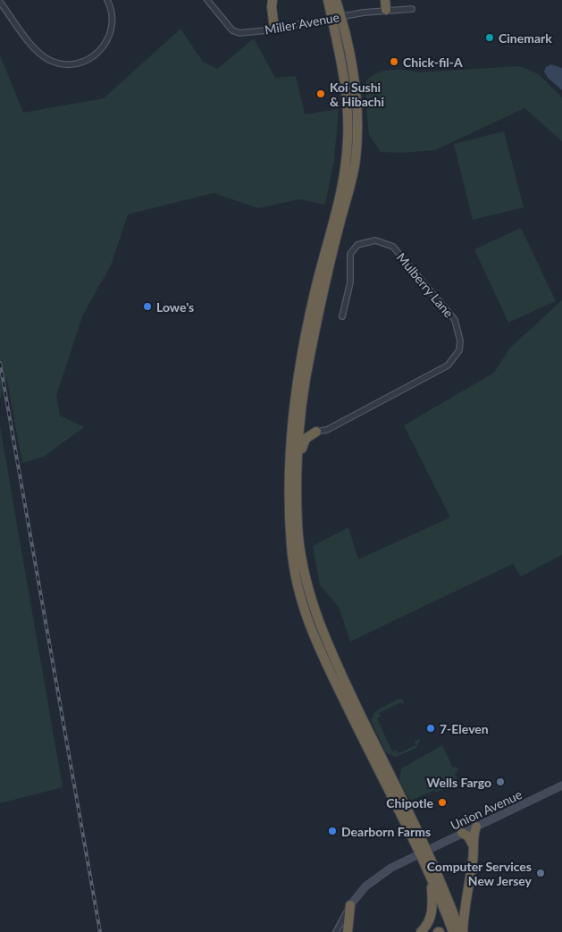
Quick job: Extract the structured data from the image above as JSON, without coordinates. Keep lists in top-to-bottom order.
{
  "streets": {
    "street": ["Miller Avenue", "Mulberry Lane", "Union Avenue"]
  },
  "places": [
    "Cinemark",
    "Chick-fil-A",
    "Koi Sushi & Hibachi",
    "Lowe's",
    "7-Eleven",
    "Wells Fargo",
    "Chipotle",
    "Dearborn Farms",
    "Computer Services New Jersey"
  ]
}
